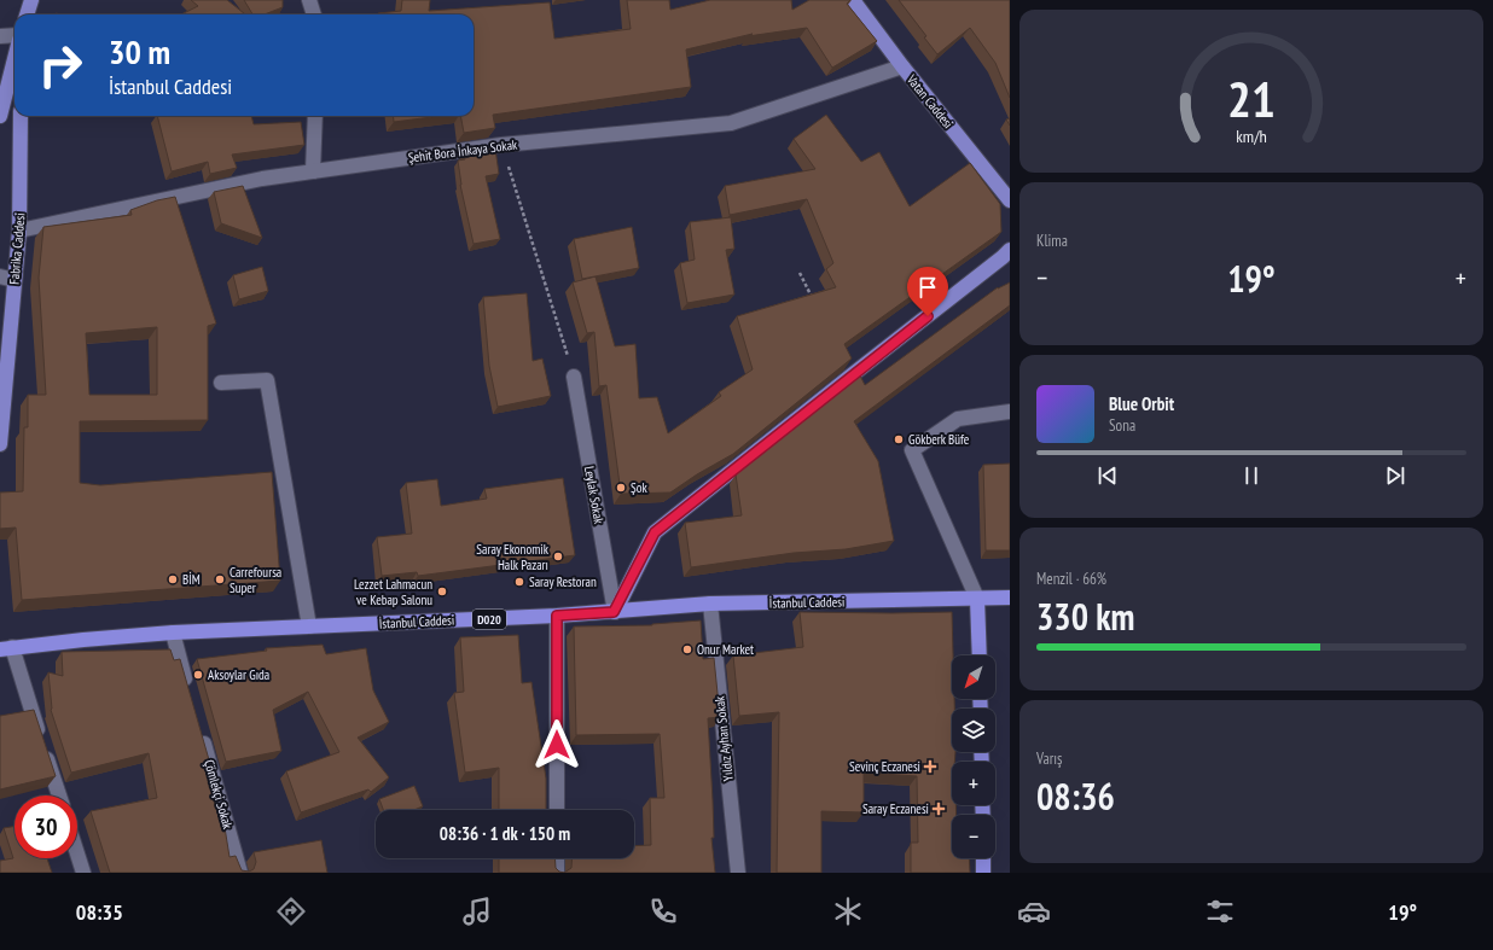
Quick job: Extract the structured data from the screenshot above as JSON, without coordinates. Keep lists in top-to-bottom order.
{
  "streets": {
    "highway": ["İstanbul Caddesi", "D020"],
    "main road": ["Vatan Caddesi", "Fabrika Caddesi"],
    "street": [
      "Şehit Bora İnkaya Sokak",
      "Leylak Sokak",
      "Yıldız Ayhan Sokak",
      "Çömlekçi Sokak"
    ]
  },
  "crossings": [
    ["Vatan Caddesi", "Şehit Bora İnkaya Sokak"],
    ["Şehit Bora İnkaya Sokak", "Fabrika Caddesi"],
    ["Leylak Sokak", "İstanbul Caddesi"],
    ["İstanbul Caddesi", "D020"],
    ["İstanbul Caddesi", "Yıldız Ayhan Sokak"]
  ],
  "places": {
    "other": [
      "Gökberk Büfe",
      "Şok",
      "Saray Ekonomik Halk Pazarı",
      "BİM",
      "Carrefoursa Super",
      "Saray Restoran",
      "Lezzet Lahmacun ve Kebap Salonu",
      "Onur Market",
      "Aksoylar Gıda"
    ],
    "health": ["Sevinç Eczanesi", "Saray Eczanesi"]
  },
  "north": "bottom left",
  "page": {
    "turn": ["30 m", "İstanbul Caddesi"],
    "tile": [
      "Klima",
      ["Menzil · 66%", "330 km"],
      ["Varış", "08:36"]
    ],
    "heat": ["−", "19°", "+"],
    "song": ["Blue Orbit", "Sona"],
    "map_buttons": ["+", "−"],
    "limit": "30",
    "trip": "08:36 · 1 dk · 150 m",
    "tabs": ["08:35", "19°"],
    "gauge": ["21", "km/h"]
  }
}
